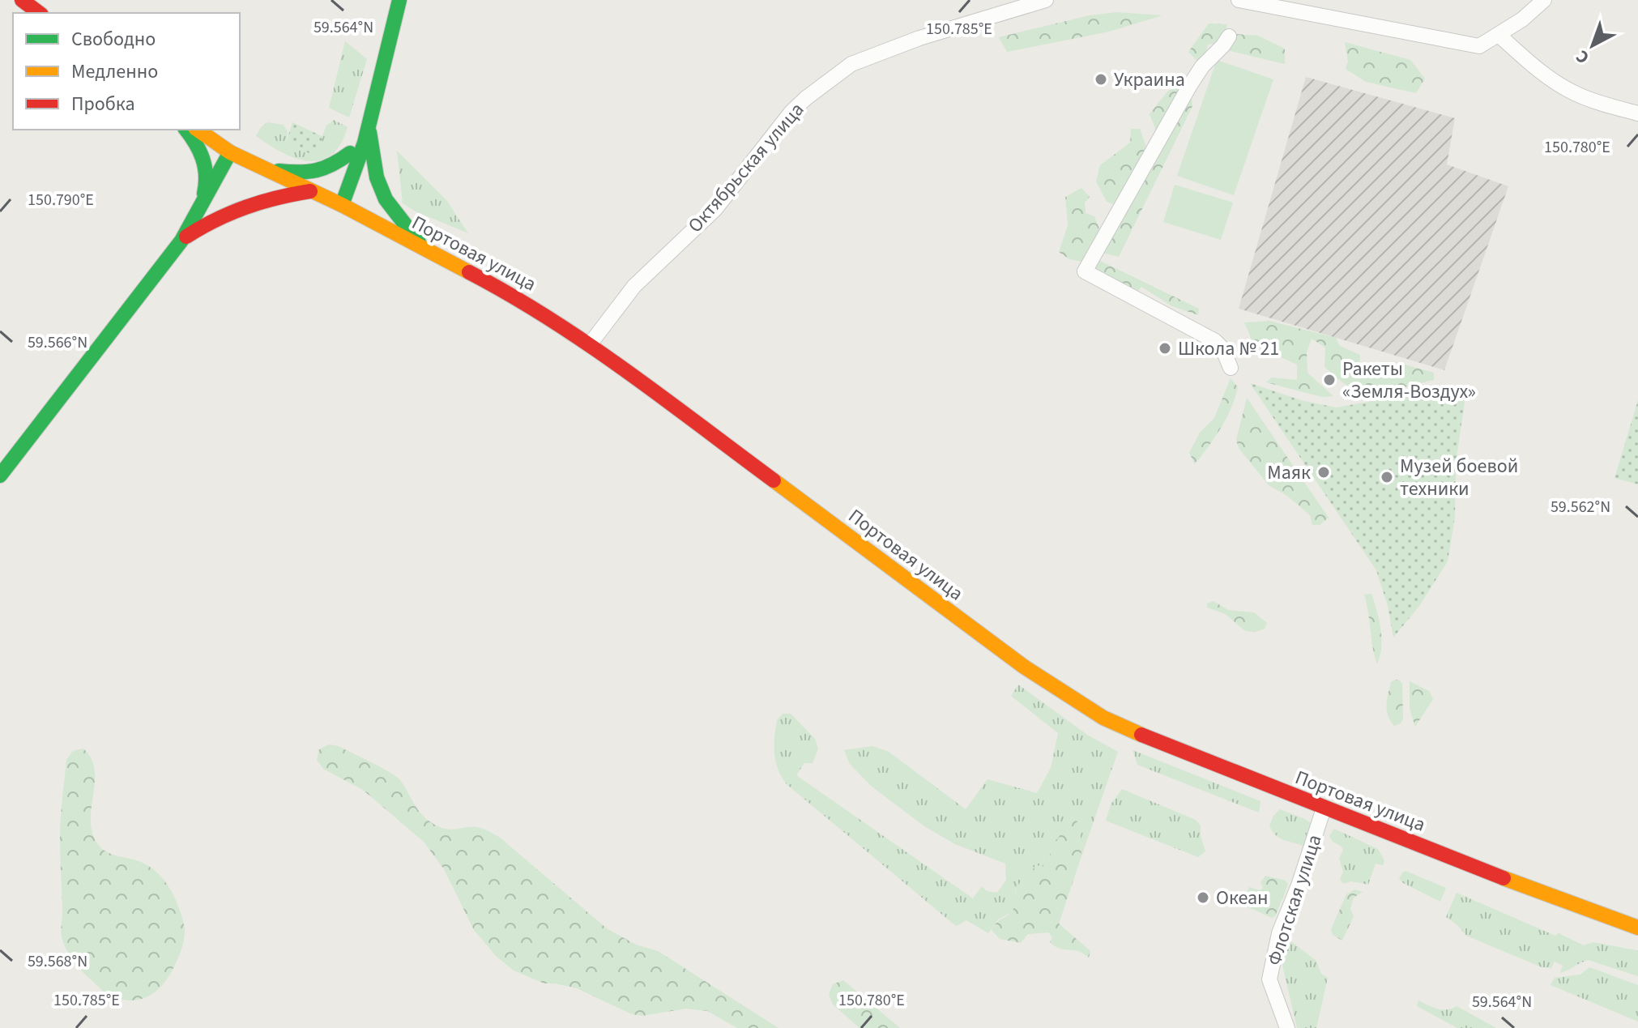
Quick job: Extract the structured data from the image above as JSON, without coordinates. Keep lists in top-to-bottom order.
{
  "streets": {
    "street": ["Октябрьская улица", "Портовая улица", "Флотская улица"]
  },
  "crossings": [
    ["Октябрьская улица", "Портовая улица"],
    ["Портовая улица", "Флотская улица"]
  ],
  "places": [
    "Украина",
    "Школа № 21",
    "Ракеты «Земля-Воздух»",
    "Маяк",
    "Музей боевой техники",
    "Океан"
  ],
  "legend": ["Свободно", "Медленно", "Пробка"],
  "north": "bottom left",
  "coordinates": [
    "59.564°N",
    "150.785°E",
    "150.780°E",
    "150.790°E",
    "59.566°N",
    "59.562°N",
    "59.568°N"
  ]
}
